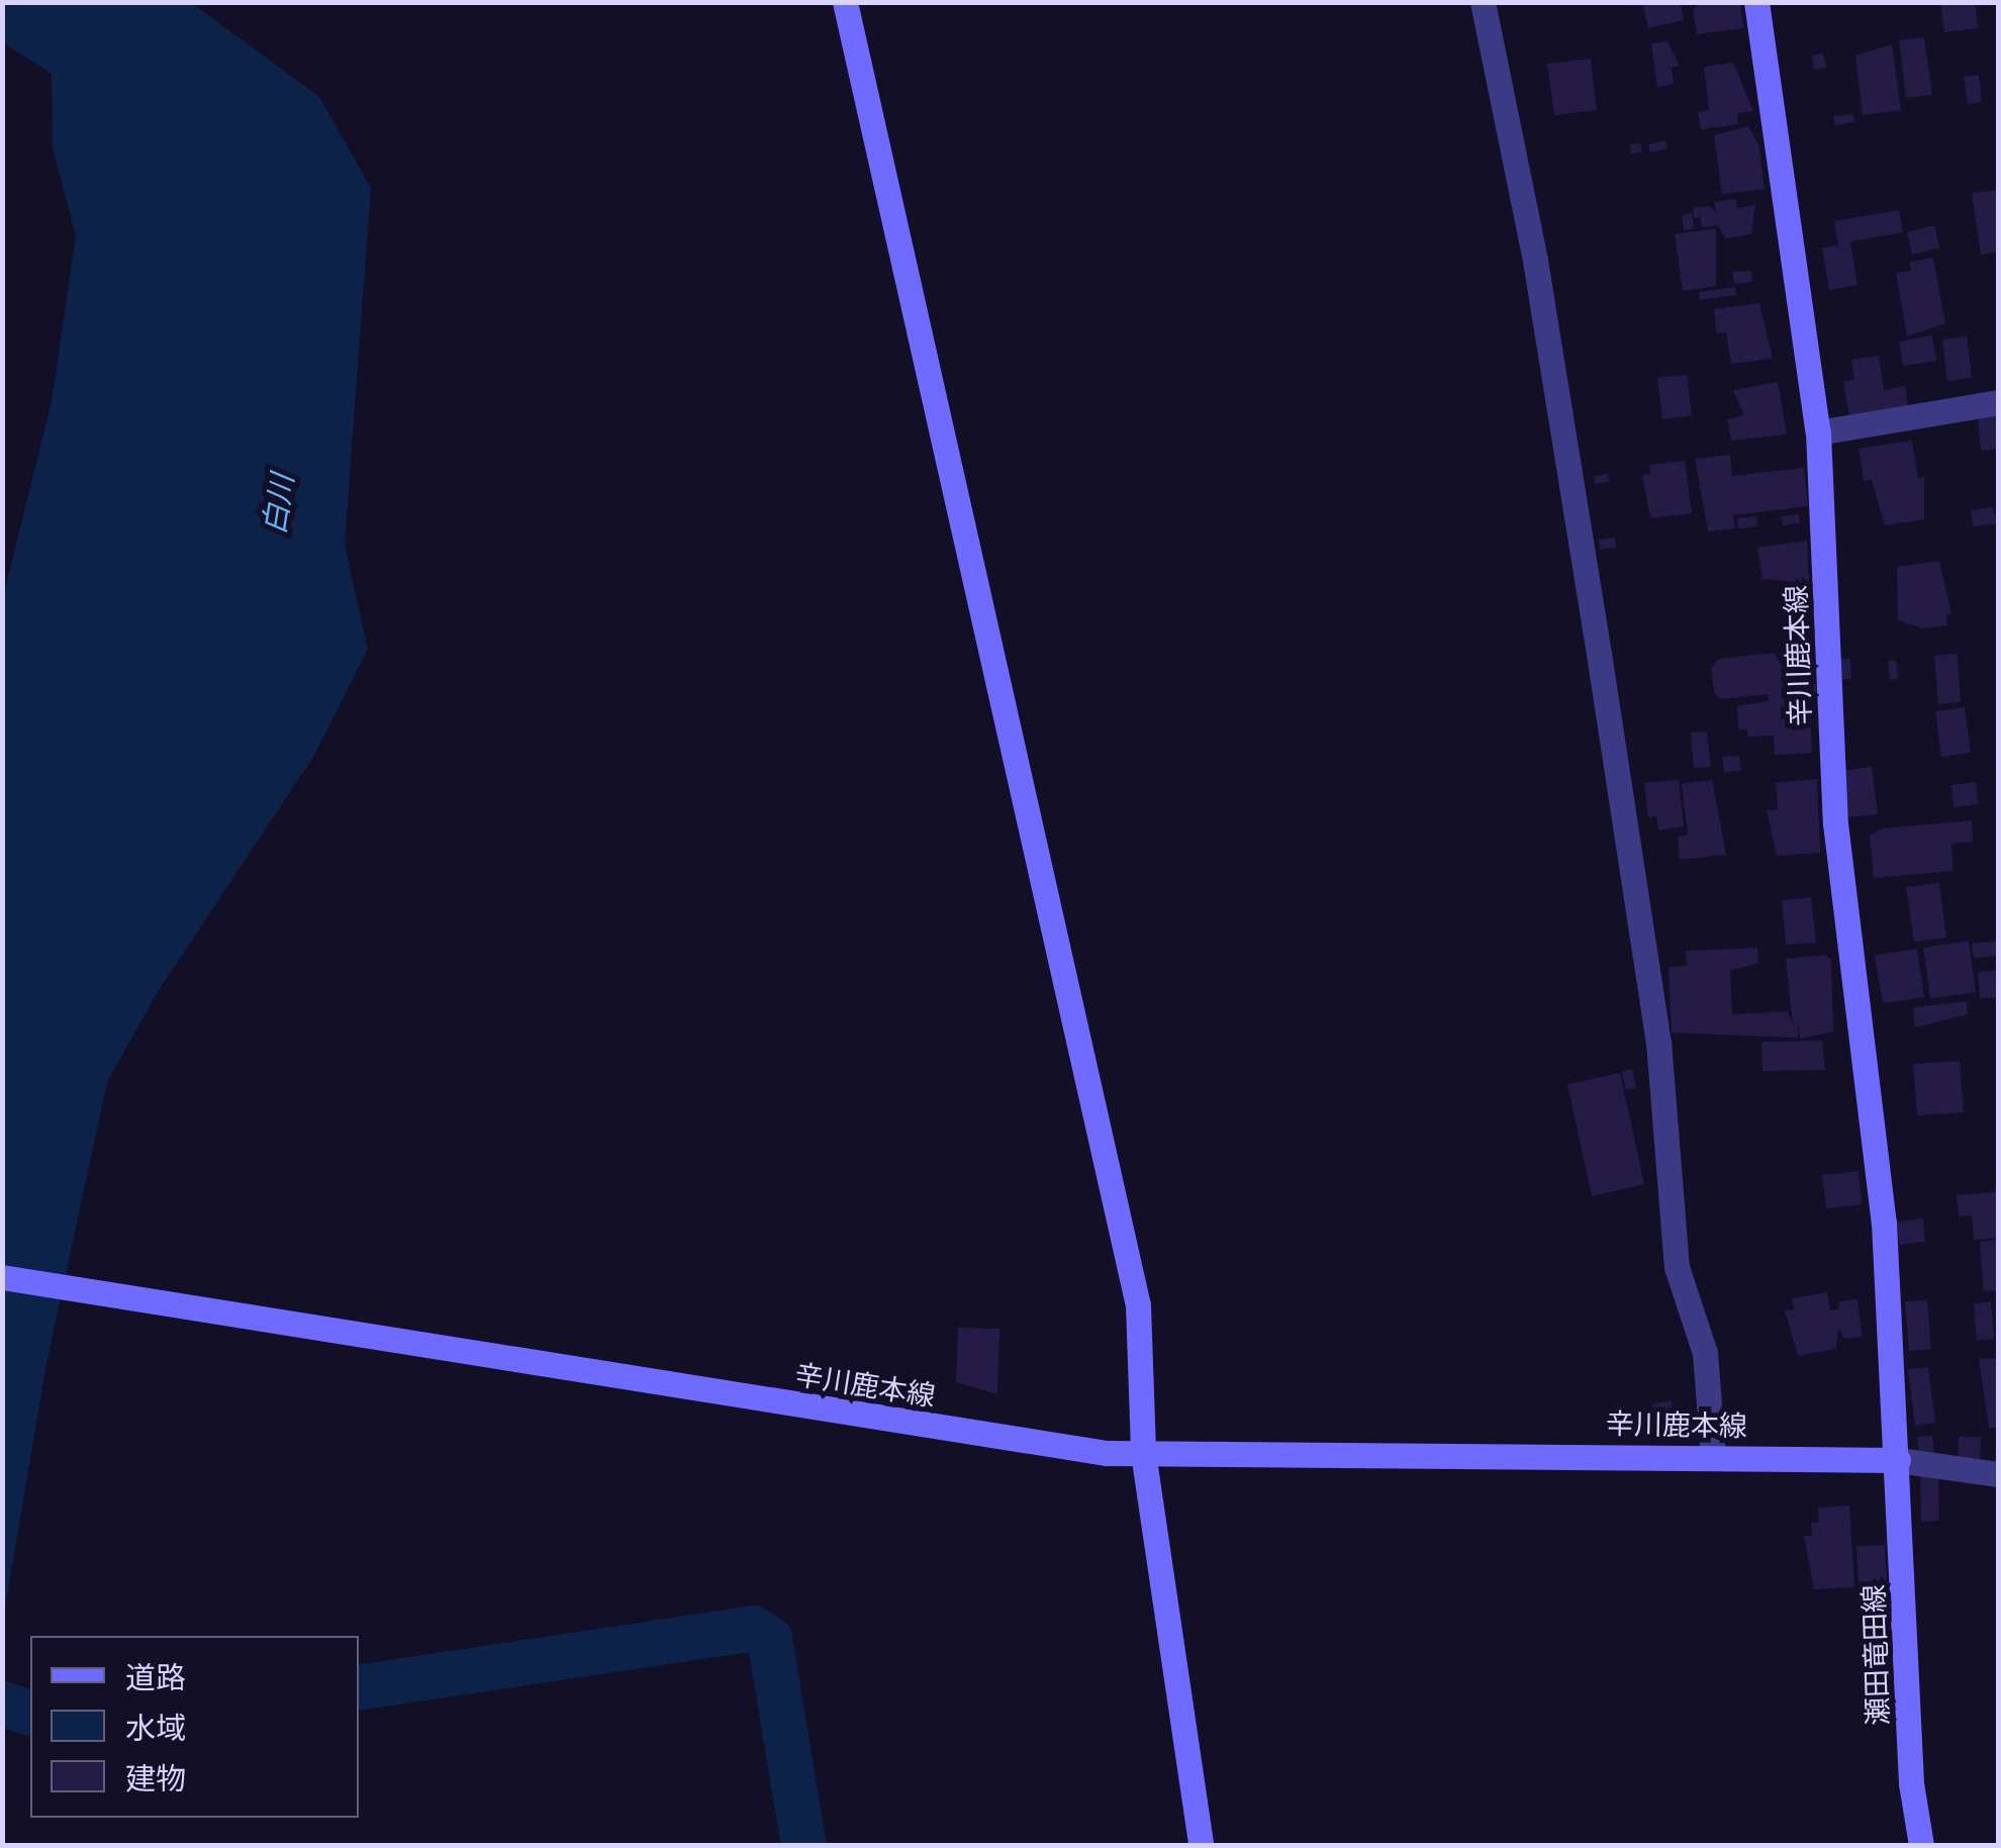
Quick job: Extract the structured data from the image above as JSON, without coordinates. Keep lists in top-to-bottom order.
{
  "streets": {
    "main road": ["辛川鹿本線", "瀬田竜田線"]
  },
  "crossings": [
    ["辛川鹿本線", "瀬田竜田線"]
  ],
  "water": ["白川"],
  "legend": ["道路", "水域", "建物"]
}
